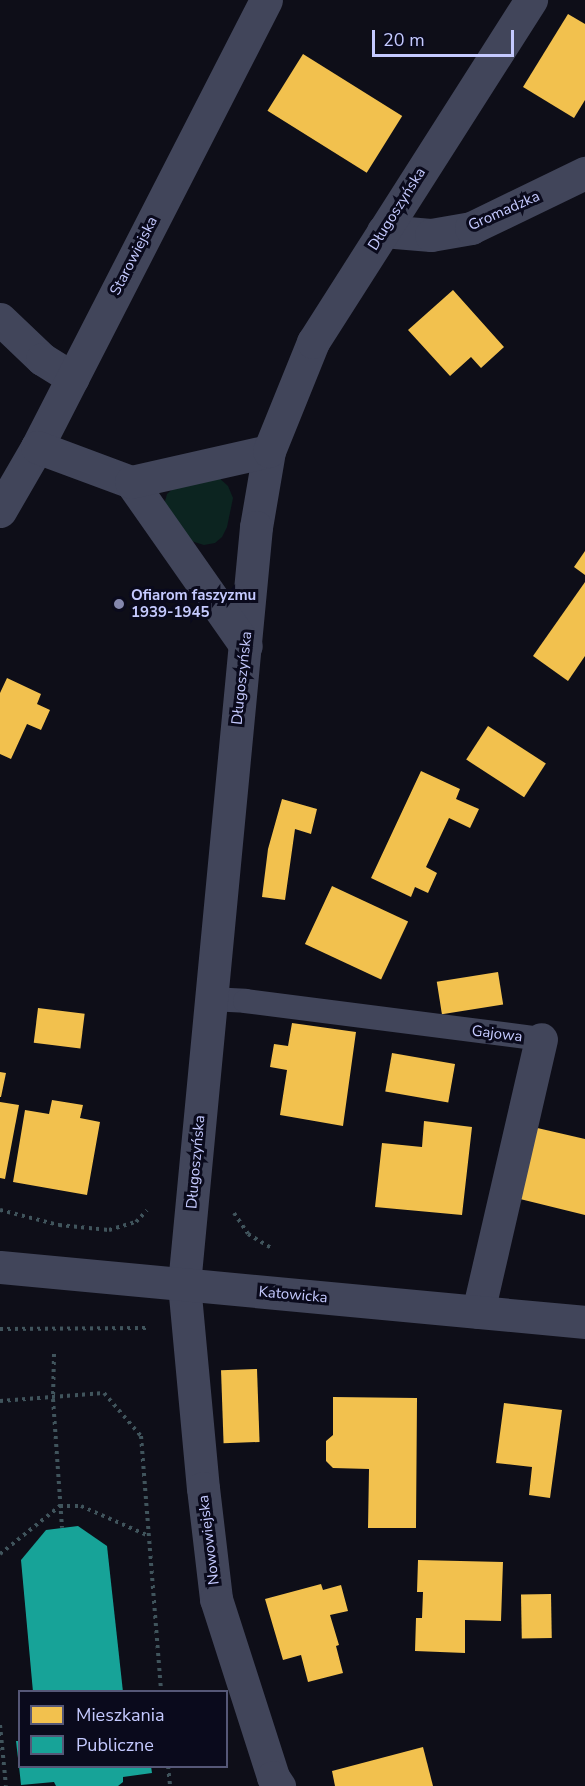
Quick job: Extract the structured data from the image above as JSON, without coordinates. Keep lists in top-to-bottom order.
{
  "streets": {
    "street": [
      "Długoszyńska",
      "Gromadzka",
      "Starowiejska",
      "Gajowa",
      "Katowicka",
      "Nowowiejska"
    ]
  },
  "crossings": [
    ["Długoszyńska", "Gromadzka"],
    ["Długoszyńska", "Gajowa"],
    ["Długoszyńska", "Katowicka"],
    ["Długoszyńska", "Nowowiejska"],
    ["Gajowa", "Katowicka"],
    ["Katowicka", "Nowowiejska"]
  ],
  "places": ["Ofiarom faszyzmu 1939-1945"],
  "legend": ["Mieszkania", "Publiczne"],
  "scale_bar": "20 m"
}
